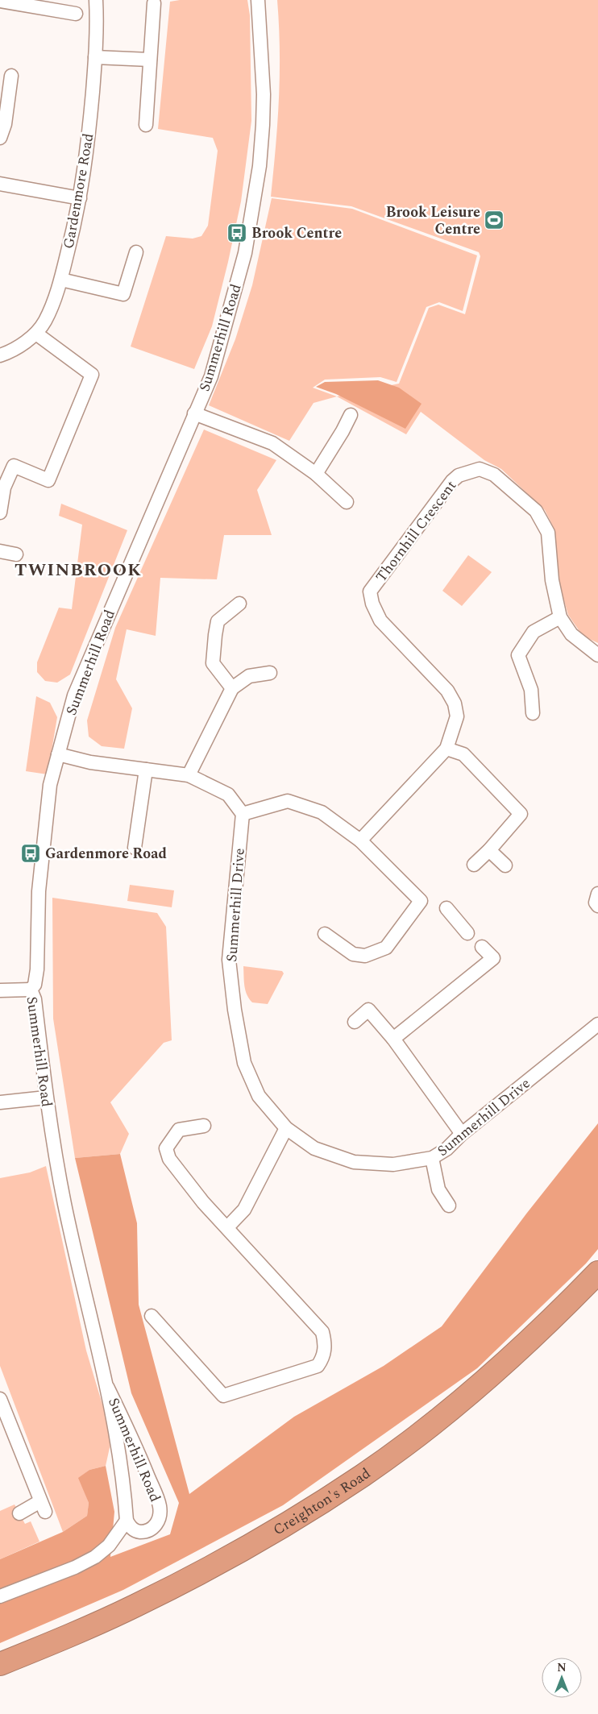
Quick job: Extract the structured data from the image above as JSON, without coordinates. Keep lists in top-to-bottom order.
{
  "streets": {
    "highway": ["Creighton's Road"],
    "street": [
      "Gardenmore Road",
      "Summerhill Road",
      "Thornhill Crescent",
      "Summerhill Drive"
    ]
  },
  "districts": ["TWINBROOK"],
  "places": {
    "sports": ["Brook Leisure Centre"],
    "bus stop": ["Brook Centre", "Gardenmore Road"]
  },
  "north": "top"
}
